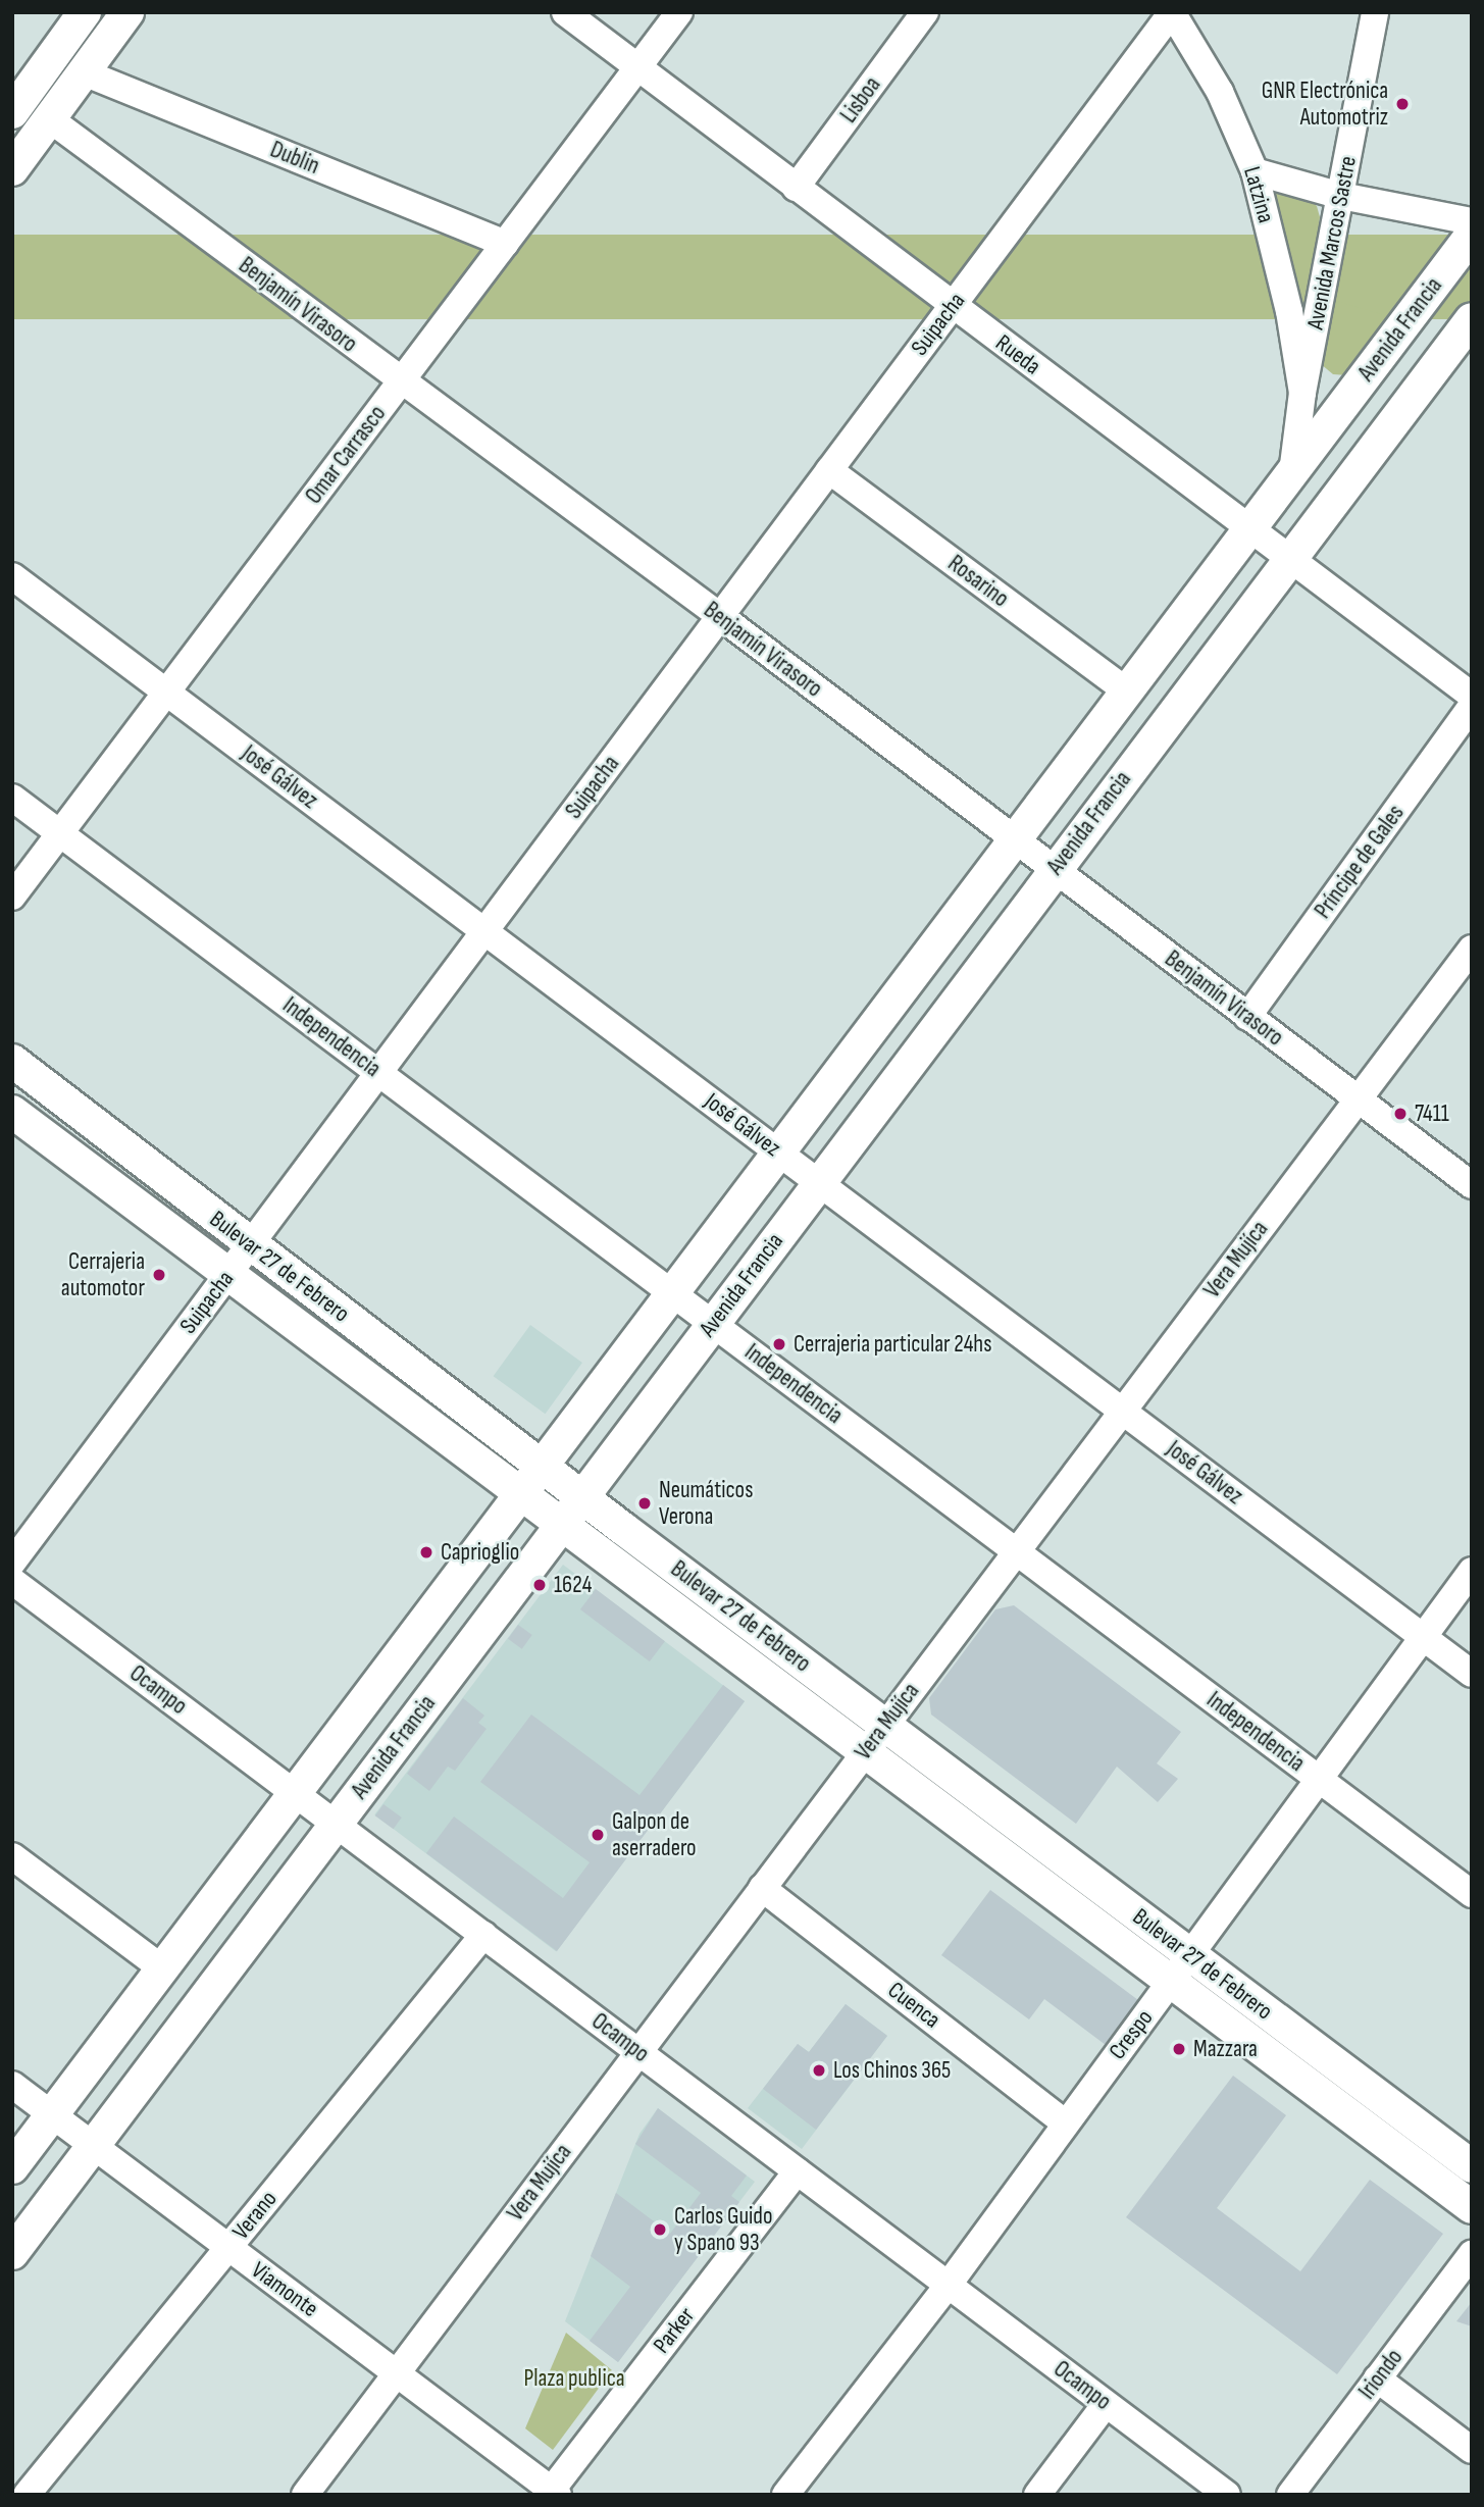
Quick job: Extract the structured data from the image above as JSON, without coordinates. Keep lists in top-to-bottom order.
{
  "streets": {
    "main road": ["Avenida Francia", "Bulevar 27 de Febrero"],
    "street": [
      "Lisboa",
      "Dublin",
      "Latzina",
      "Avenida Marcos Sastre",
      "Benjamín Virasoro",
      "Suipacha",
      "Rueda",
      "Omar Carrasco",
      "Rosarino",
      "José Gálvez",
      "Príncipe de Gales",
      "Independencia",
      "Vera Mujíca",
      "Ocampo",
      "Cuenca",
      "Crespo",
      "Verano",
      "Viamonte",
      "Parker",
      "Iriondo"
    ]
  },
  "crossings": [
    ["Lisboa", "Rueda"],
    ["Dublin", "Omar Carrasco"],
    ["Latzina", "Avenida Marcos Sastre"],
    ["Latzina", "Suipacha"],
    ["Avenida Marcos Sastre", "Avenida Francia"],
    ["Benjamín Virasoro", "Suipacha"],
    ["Benjamín Virasoro", "Avenida Francia"],
    ["Benjamín Virasoro", "Omar Carrasco"],
    ["Benjamín Virasoro", "Príncipe de Gales"],
    ["Benjamín Virasoro", "Vera Mujíca"],
    ["Suipacha", "Rueda"],
    ["Suipacha", "Rosarino"],
    ["Suipacha", "José Gálvez"],
    ["Suipacha", "Independencia"],
    ["Suipacha", "Bulevar 27 de Febrero"],
    ["Avenida Francia", "Rueda"],
    ["Avenida Francia", "Rosarino"],
    ["Avenida Francia", "José Gálvez"],
    ["Avenida Francia", "Independencia"],
    ["Avenida Francia", "Bulevar 27 de Febrero"],
    ["Avenida Francia", "Ocampo"],
    ["Avenida Francia", "Viamonte"],
    ["Rueda", "Omar Carrasco"],
    ["Omar Carrasco", "José Gálvez"],
    ["Omar Carrasco", "Independencia"],
    ["José Gálvez", "Vera Mujíca"],
    ["José Gálvez", "Crespo"],
    ["Independencia", "Vera Mujíca"],
    ["Independencia", "Crespo"],
    ["Vera Mujíca", "Bulevar 27 de Febrero"],
    ["Vera Mujíca", "Ocampo"],
    ["Vera Mujíca", "Cuenca"],
    ["Vera Mujíca", "Viamonte"],
    ["Bulevar 27 de Febrero", "Crespo"],
    ["Ocampo", "Crespo"],
    ["Ocampo", "Verano"],
    ["Ocampo", "Parker"],
    ["Cuenca", "Crespo"],
    ["Verano", "Viamonte"],
    ["Viamonte", "Parker"]
  ],
  "parks": ["Plaza publica"],
  "places": [
    "GNR Electrónica Automotriz",
    "7411",
    "Cerrajeria automotor",
    "Cerrajeria particular 24hs",
    "Neumáticos Verona",
    "Caprioglio",
    "1624",
    "Galpon de aserradero",
    "Mazzara",
    "Los Chinos 365",
    "Carlos Guido y Spano 93"
  ]
}
